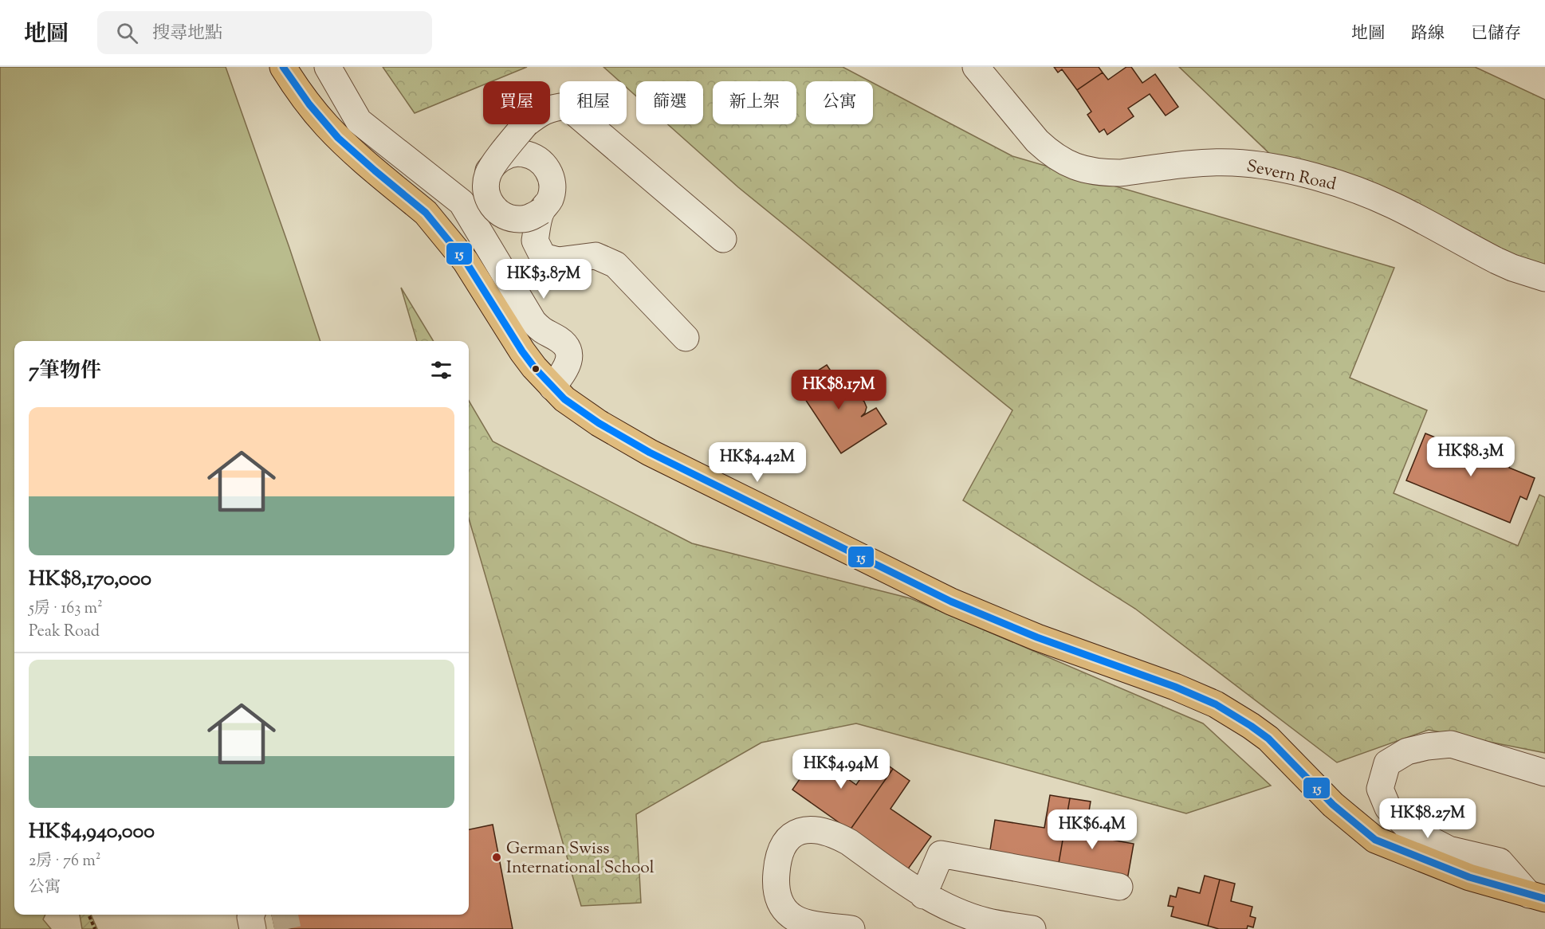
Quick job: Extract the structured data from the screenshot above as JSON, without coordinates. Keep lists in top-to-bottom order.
{
  "streets": {
    "street": ["Severn Road"]
  },
  "places": ["German Swiss International School"],
  "lines": ["transit line 15"],
  "page": {
    "header": "地圖",
    "search": "搜尋地點",
    "nav": ["地圖", "路線", "已儲存"],
    "chip": [
      "買屋",
      "租屋",
      "篩選",
      "新上架",
      "公寓"
    ],
    "price": [
      "HK$3.87M",
      "HK$8.17M",
      "HK$8.3M",
      "HK$4.42M",
      "HK$4.94M",
      "HK$8.27M",
      "HK$6.4M"
    ],
    "heading": "7筆物件",
    "list": [
      {
        "name": "HK$8,170,000",
        "note": "5房 · 163 m² · Peak Road"
      },
      {
        "name": "HK$4,940,000",
        "note": "2房 · 76 m² · 公寓"
      }
    ]
  }
}
